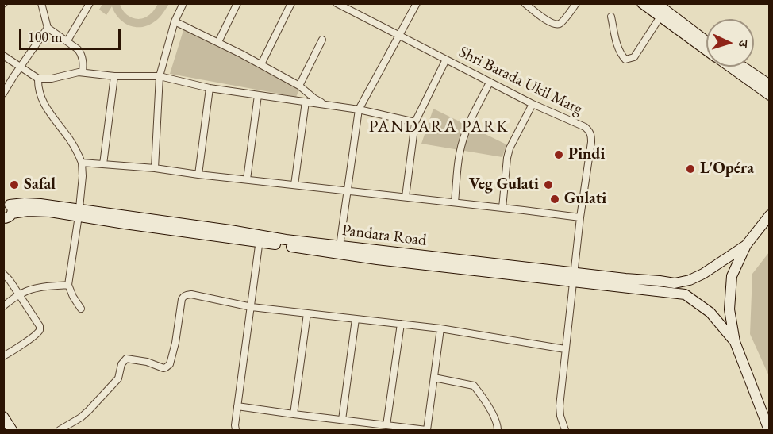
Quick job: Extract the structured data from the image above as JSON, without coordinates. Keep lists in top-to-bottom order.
{
  "streets": {
    "main road": ["Pandara Road"],
    "street": ["Shri Barada Ukil Marg"]
  },
  "crossings": [
    ["Shri Barada Ukil Marg", "Pandara Road"]
  ],
  "districts": ["PANDARA PARK"],
  "places": [
    "Pindi",
    "L'Opéra",
    "Safal",
    "Veg Gulati",
    "Gulati"
  ],
  "scale_bar": "100 m",
  "north": "right"
}
